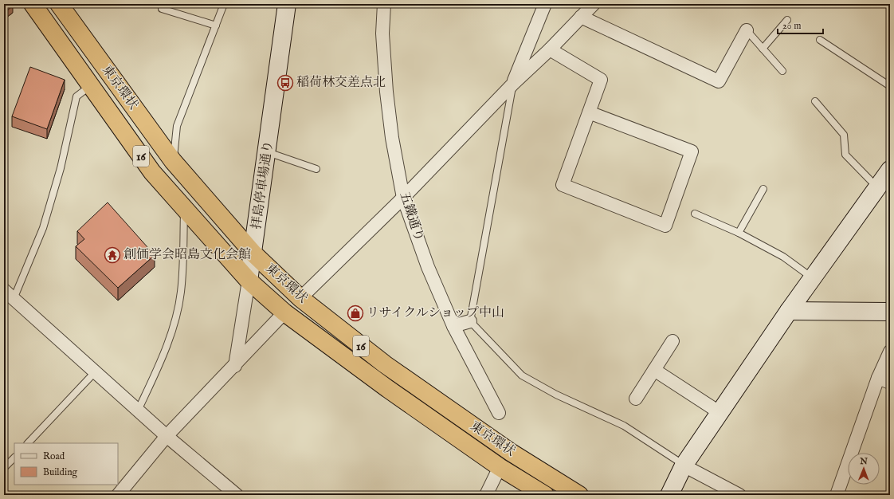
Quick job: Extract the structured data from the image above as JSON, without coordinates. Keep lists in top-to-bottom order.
{
  "streets": {
    "highway": ["東京環状", "16"],
    "street": ["拝島停車場通り", "五鐵通り"]
  },
  "crossings": [
    ["東京環状", "拝島停車場通り"]
  ],
  "places": {
    "bus stop": ["稲荷林交差点北"],
    "temple": ["創価学会昭島文化会館"],
    "shop": ["リサイクルショップ中山"]
  },
  "legend": ["Road", "Building"],
  "scale_bar": "20 m",
  "north": "top"
}
